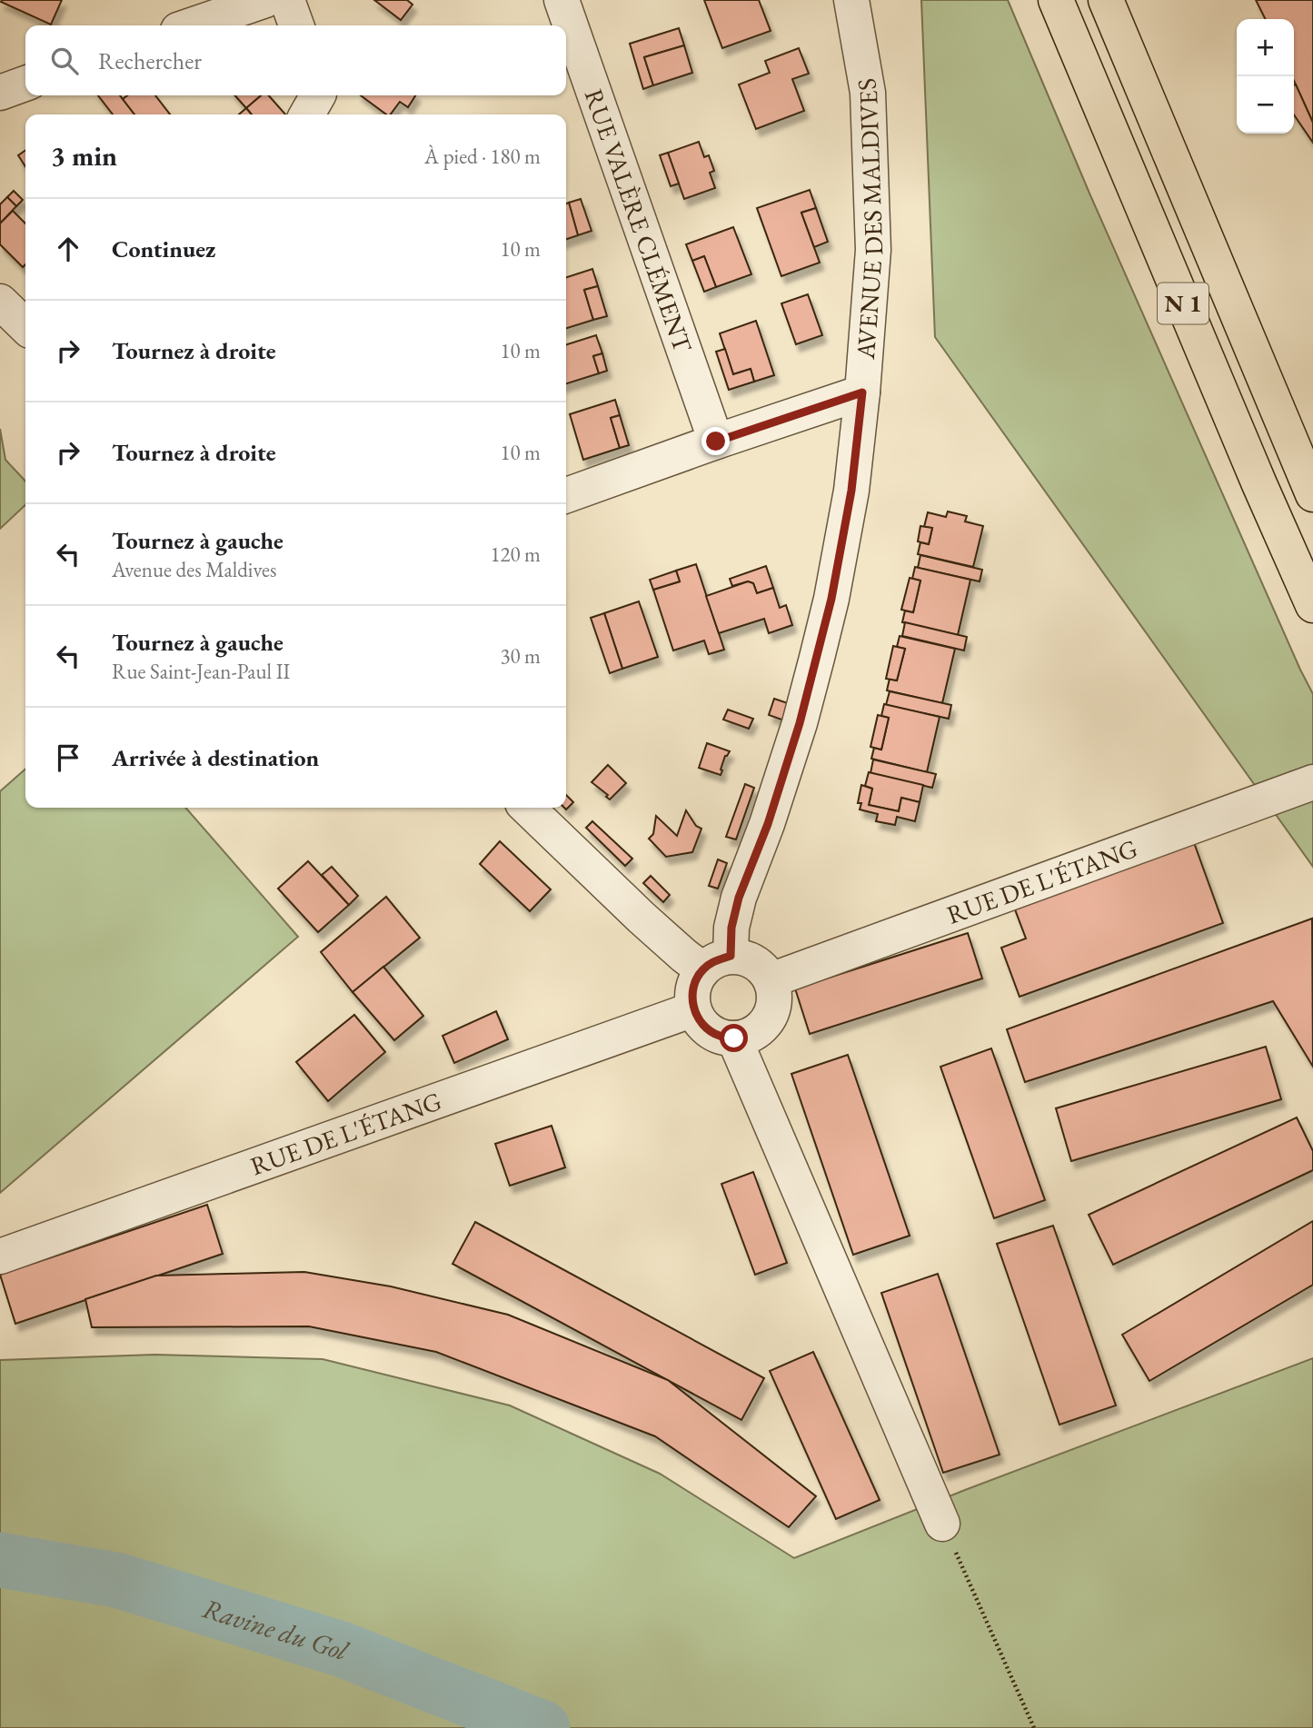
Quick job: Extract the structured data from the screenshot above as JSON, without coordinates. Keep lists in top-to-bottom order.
{
  "streets": {
    "highway": ["N 1"],
    "street": ["AVENUE DES MALDIVES", "RUE VALÈRE CLÉMENT", "RUE DE L'ÉTANG"]
  },
  "crossings": [
    ["AVENUE DES MALDIVES", "RUE DE L'ÉTANG"]
  ],
  "water": ["Ravine du Gol"],
  "page": {
    "map_buttons": ["+", "−"],
    "search": "Rechercher",
    "heading": ["3 min", "À pied · 180 m"],
    "list": [
      ["Continuez", "10 m"],
      ["Tournez à droite", "10 m"],
      ["Tournez à droite", "10 m"],
      ["Tournez à gauche", "Avenue des Maldives", "120 m"],
      ["Tournez à gauche", "Rue Saint-Jean-Paul II", "30 m"],
      "Arrivée à destination"
    ]
  }
}
